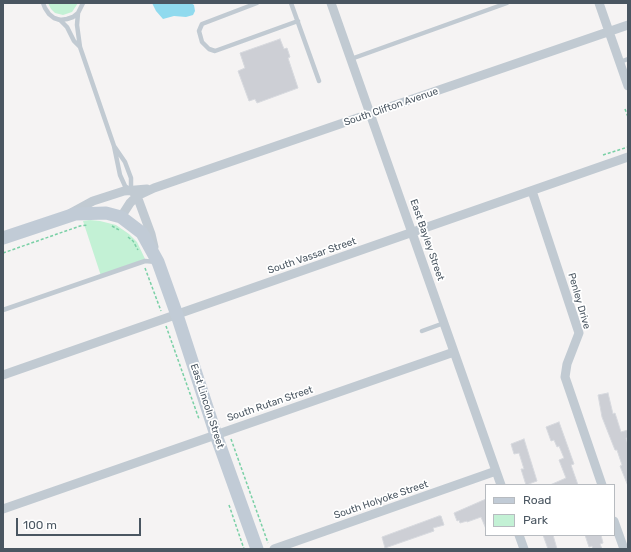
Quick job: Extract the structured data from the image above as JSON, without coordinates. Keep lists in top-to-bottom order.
{
  "streets": {
    "street": [
      "South Clifton Avenue",
      "East Bayley Street",
      "South Vassar Street",
      "Penley Drive",
      "South Rutan Street",
      "East Lincoln Street",
      "South Holyoke Street"
    ]
  },
  "crossings": [
    ["South Clifton Avenue", "East Bayley Street"],
    ["South Clifton Avenue", "East Lincoln Street"],
    ["East Bayley Street", "South Vassar Street"],
    ["East Bayley Street", "South Rutan Street"],
    ["East Bayley Street", "South Holyoke Street"],
    ["South Vassar Street", "Penley Drive"],
    ["South Vassar Street", "East Lincoln Street"],
    ["South Rutan Street", "East Lincoln Street"]
  ],
  "legend": ["Road", "Park"],
  "scale_bar": "100 m"
}
